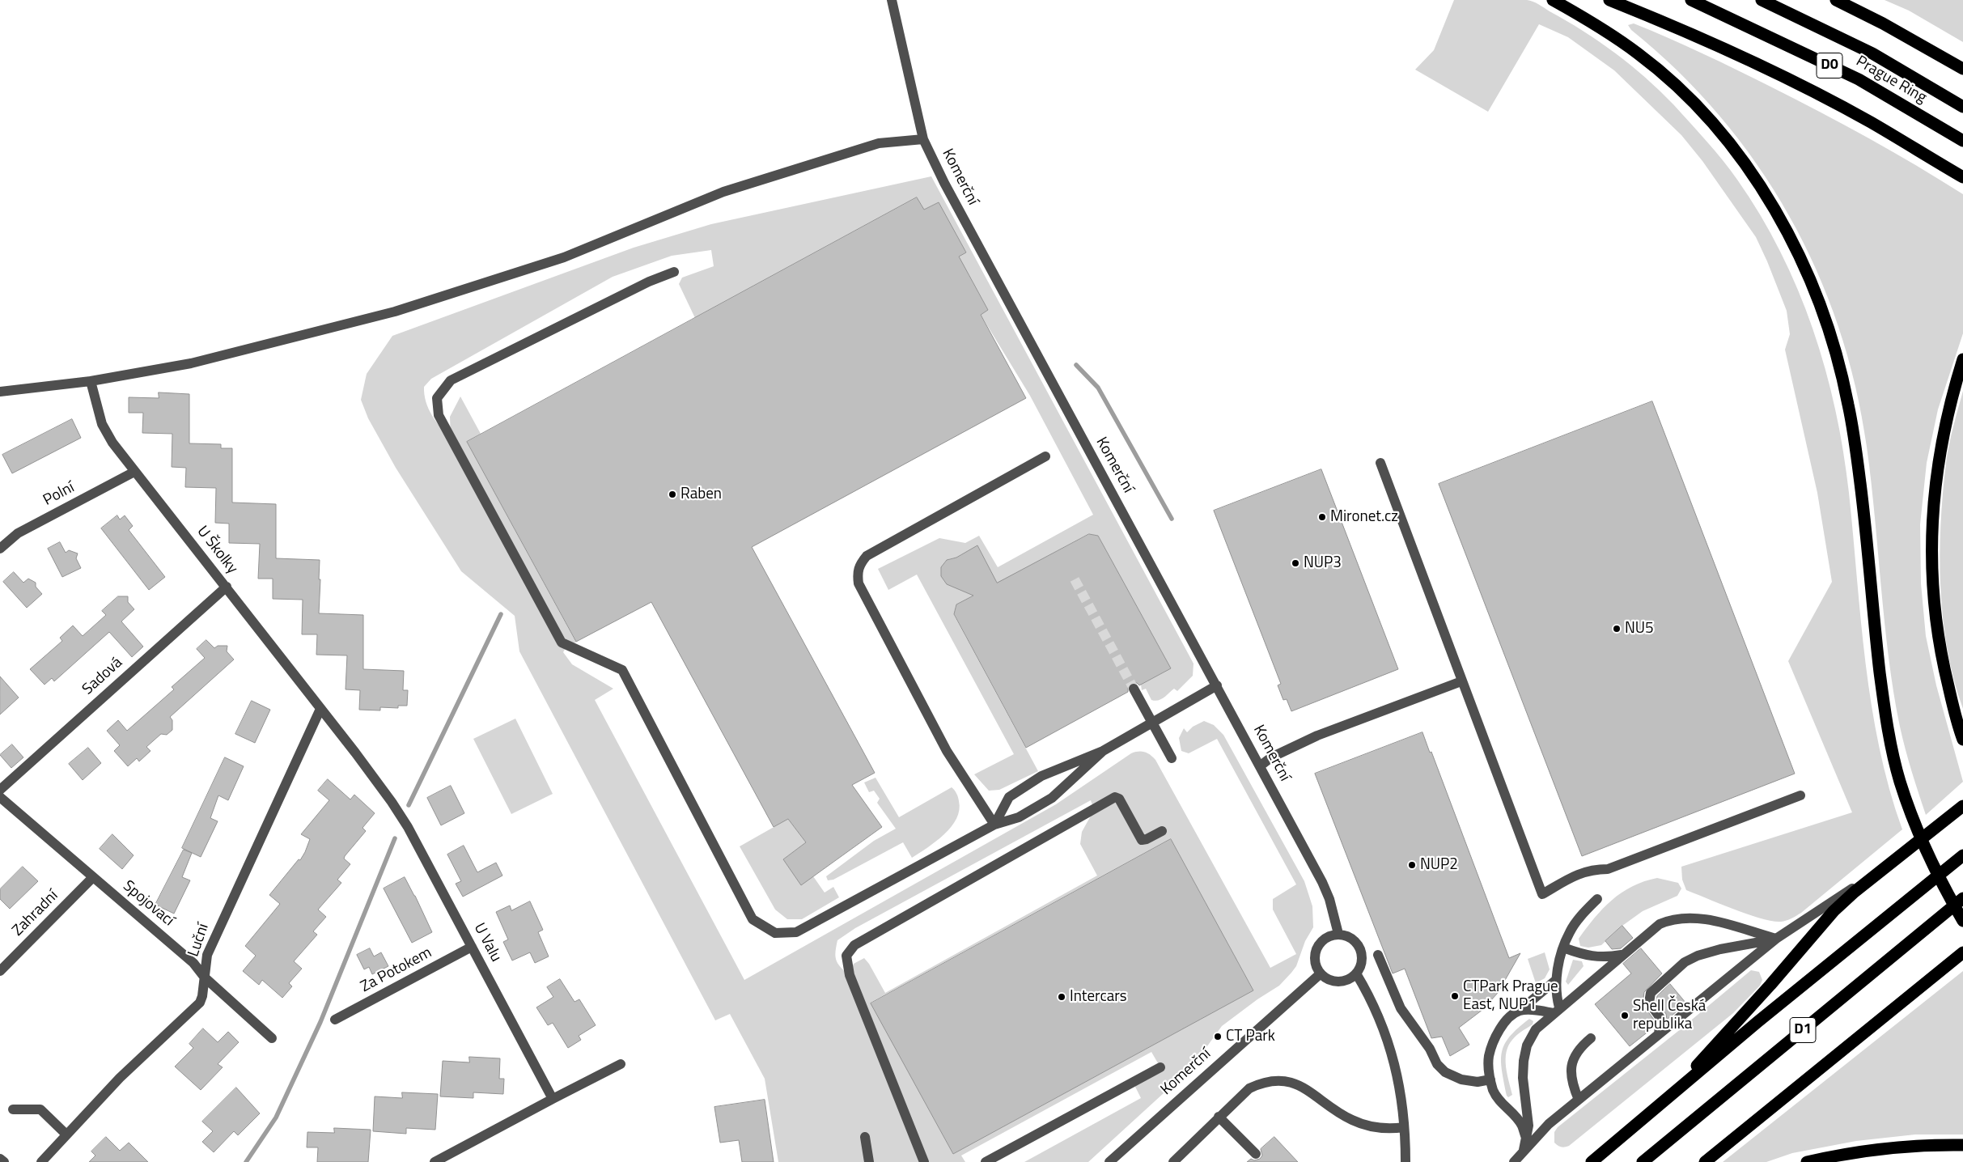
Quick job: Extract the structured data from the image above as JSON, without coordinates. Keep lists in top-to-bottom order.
{
  "streets": {
    "highway": ["D0", "Prague Ring", "D1"],
    "street": [
      "Komerční",
      "Polní",
      "U Školky",
      "Sadová",
      "Spojovací",
      "Zahradní",
      "Luční",
      "U Valu",
      "Za Potokem"
    ]
  },
  "crossings": [
    ["Polní", "U Školky"],
    ["U Školky", "Sadová"],
    ["U Školky", "Luční"],
    ["U Školky", "U Valu"],
    ["Spojovací", "Zahradní"],
    ["Spojovací", "Luční"],
    ["U Valu", "Za Potokem"]
  ],
  "places": [
    "Raben",
    "Mironet.cz",
    "NUP3",
    "NU5",
    "NUP2",
    "CTPark Prague East, NUP1",
    "Intercars",
    "Shell Česká republika",
    "CT Park"
  ]
}
